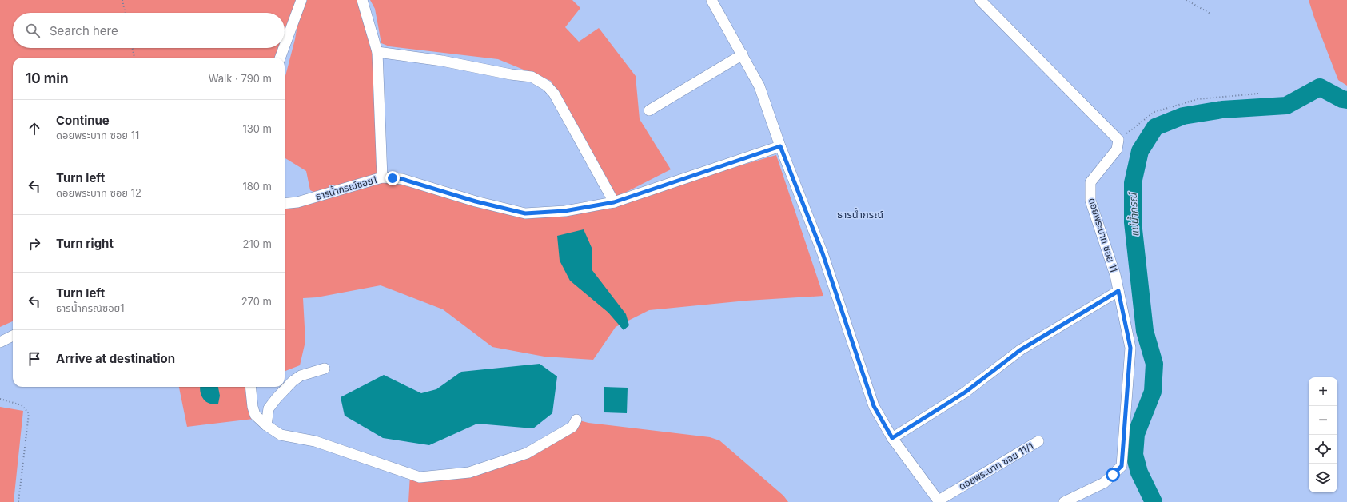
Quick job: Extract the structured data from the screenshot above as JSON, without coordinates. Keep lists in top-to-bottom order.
{
  "streets": {
    "street": ["ธารน้ำกรณ์ซอย1", "ดอยพระบาท ซอย 11", "ดอยพระบาท ซอย 11/1"]
  },
  "districts": ["ธารน้ำกรณ์"],
  "water": ["แม่น้ำกรณ์"],
  "page": {
    "search": "Search here",
    "heading": ["10 min", "Walk · 790 m"],
    "list": [
      ["Continue", "ดอยพระบาท ซอย 11", "130 m"],
      ["Turn left", "ดอยพระบาท ซอย 12", "180 m"],
      ["Turn right", "210 m"],
      ["Turn left", "ธารน้ำกรณ์ซอย1", "270 m"],
      "Arrive at destination"
    ],
    "map_buttons": ["+", "−"]
  }
}
